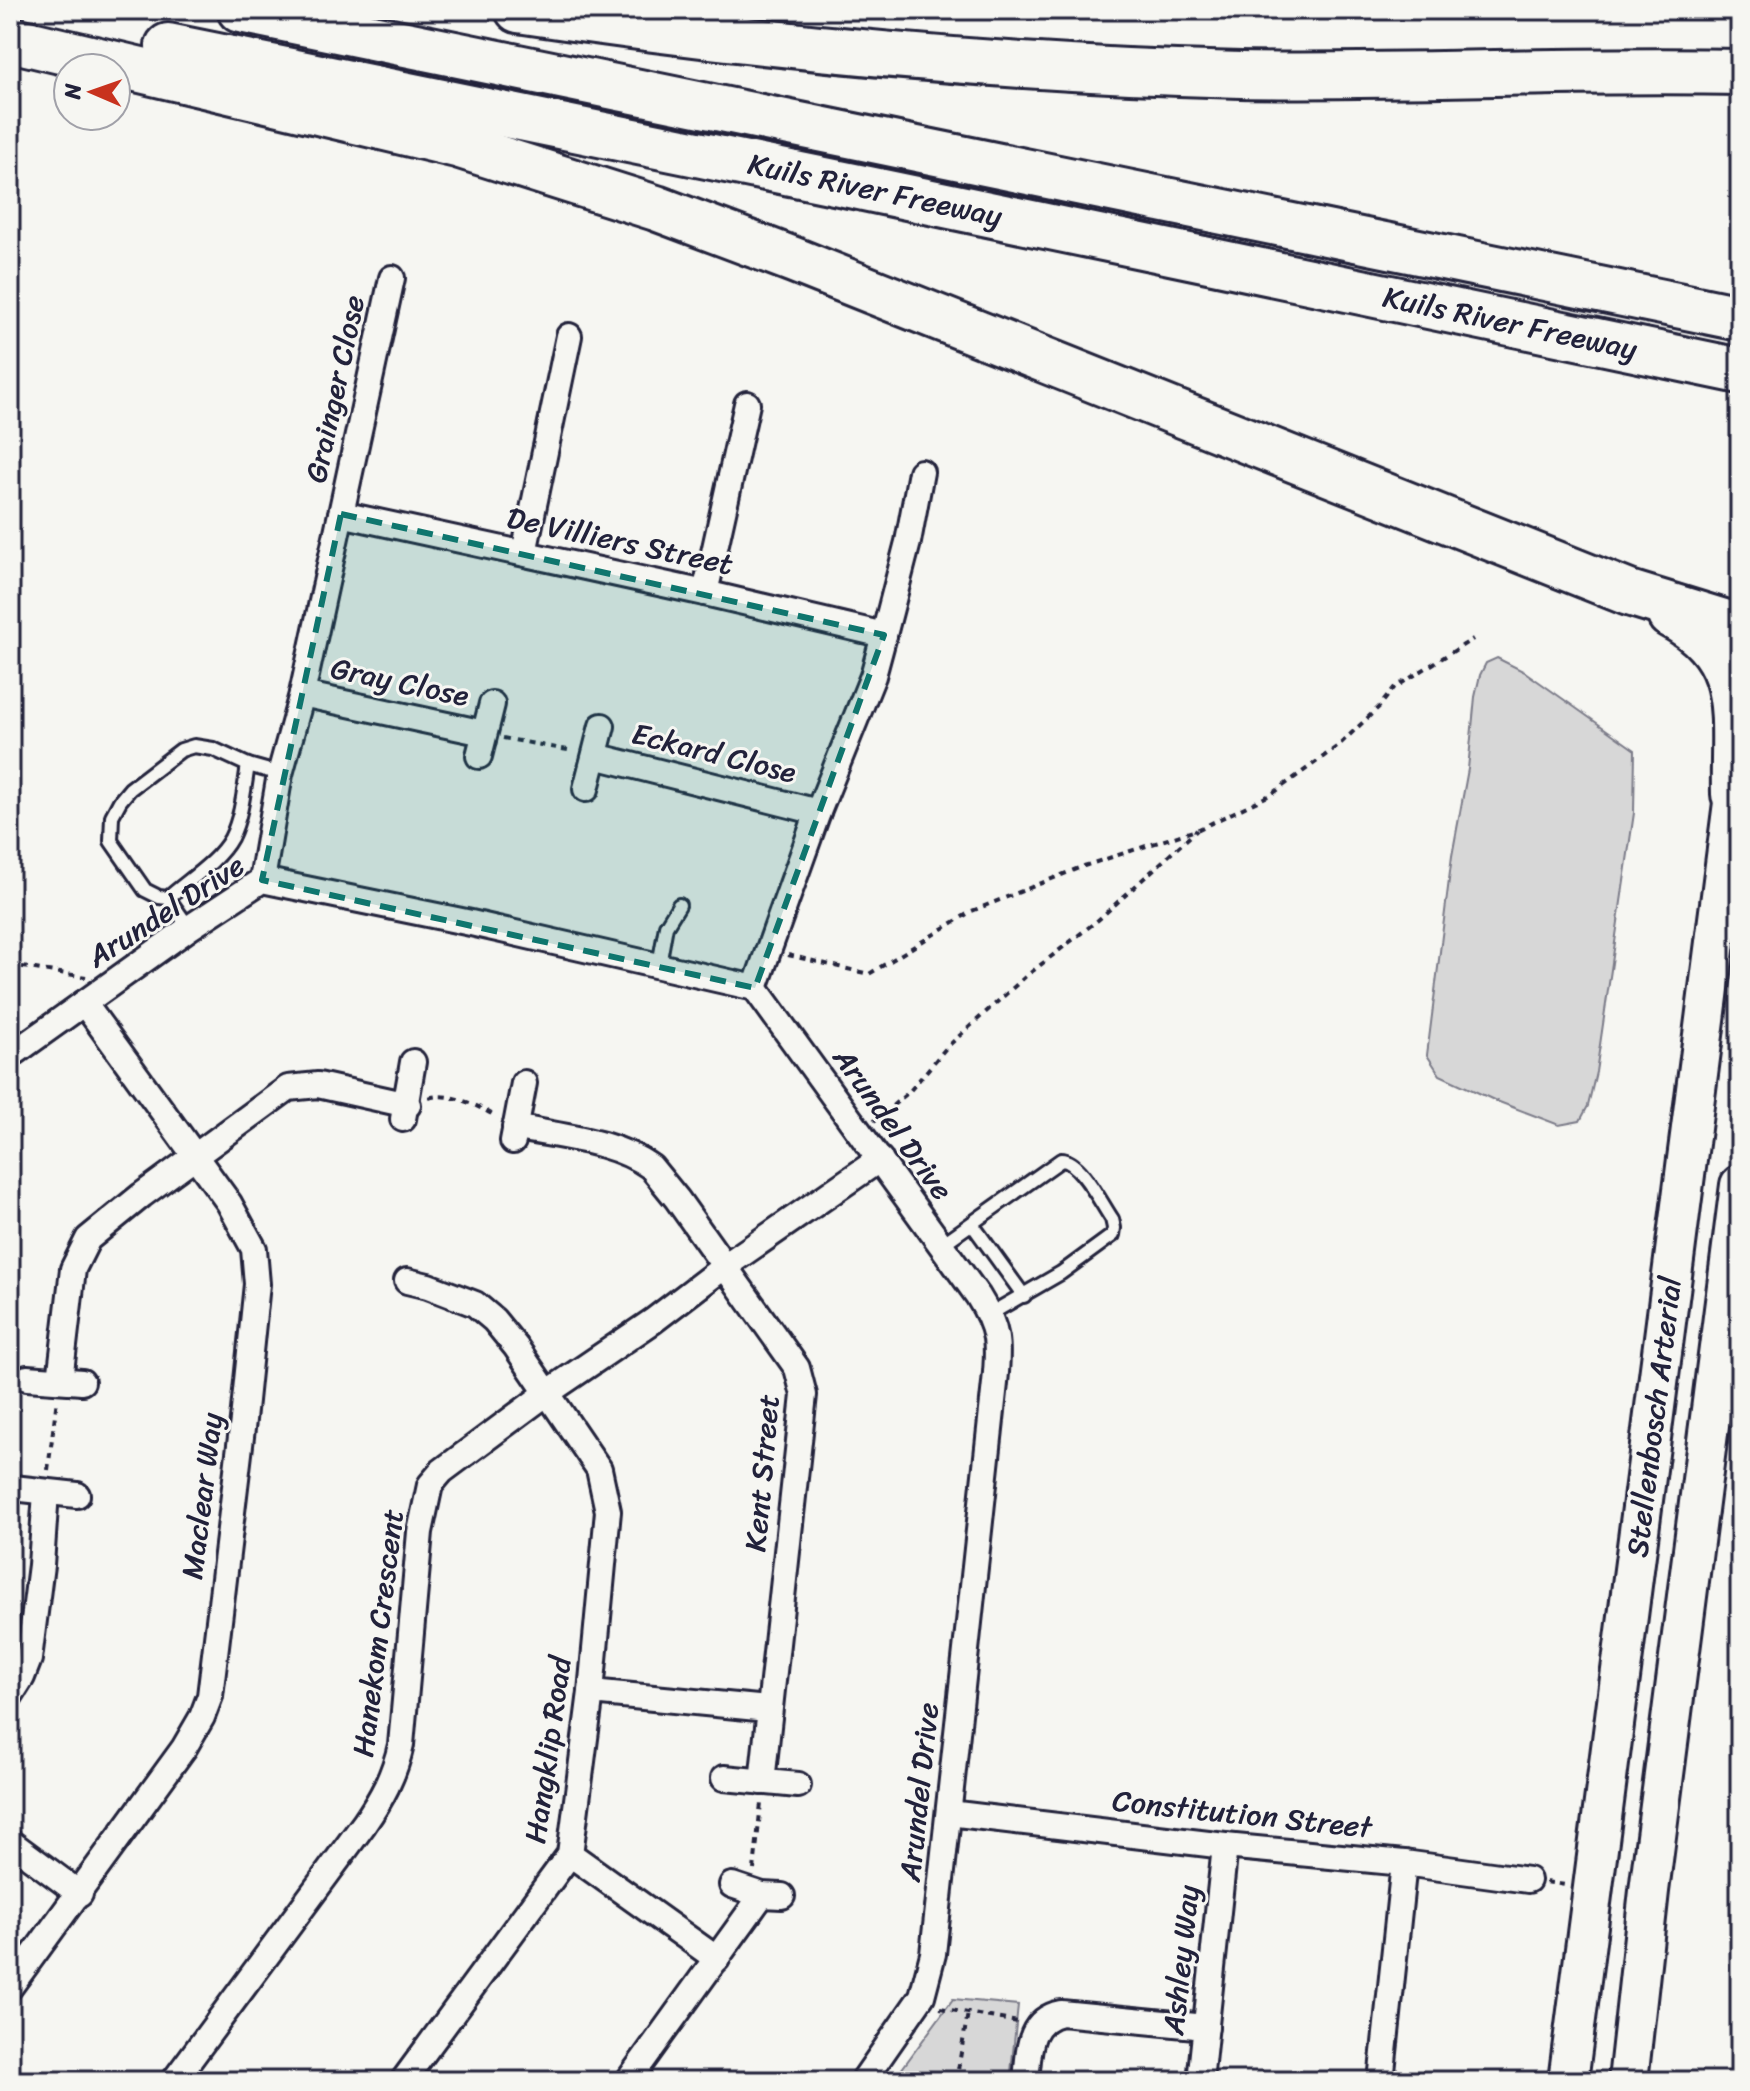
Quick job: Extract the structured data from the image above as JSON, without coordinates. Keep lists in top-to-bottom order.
{
  "streets": {
    "highway": ["Kuils River Freeway"],
    "main road": ["Stellenbosch Arterial"],
    "street": [
      "Grainger Close",
      "De Villiers Street",
      "Gray Close",
      "Eckard Close",
      "Arundel Drive",
      "Kent Street",
      "Maclear Way",
      "Hanekom Crescent",
      "Hangklip Road",
      "Constitution Street",
      "Ashley Way"
    ]
  },
  "crossings": [
    ["Grainger Close", "De Villiers Street"],
    ["Arundel Drive", "Maclear Way"],
    ["Arundel Drive", "Hanekom Crescent"],
    ["Arundel Drive", "Constitution Street"],
    ["Kent Street", "Hanekom Crescent"],
    ["Hanekom Crescent", "Hangklip Road"],
    ["Constitution Street", "Ashley Way"]
  ],
  "north": "left"
}
